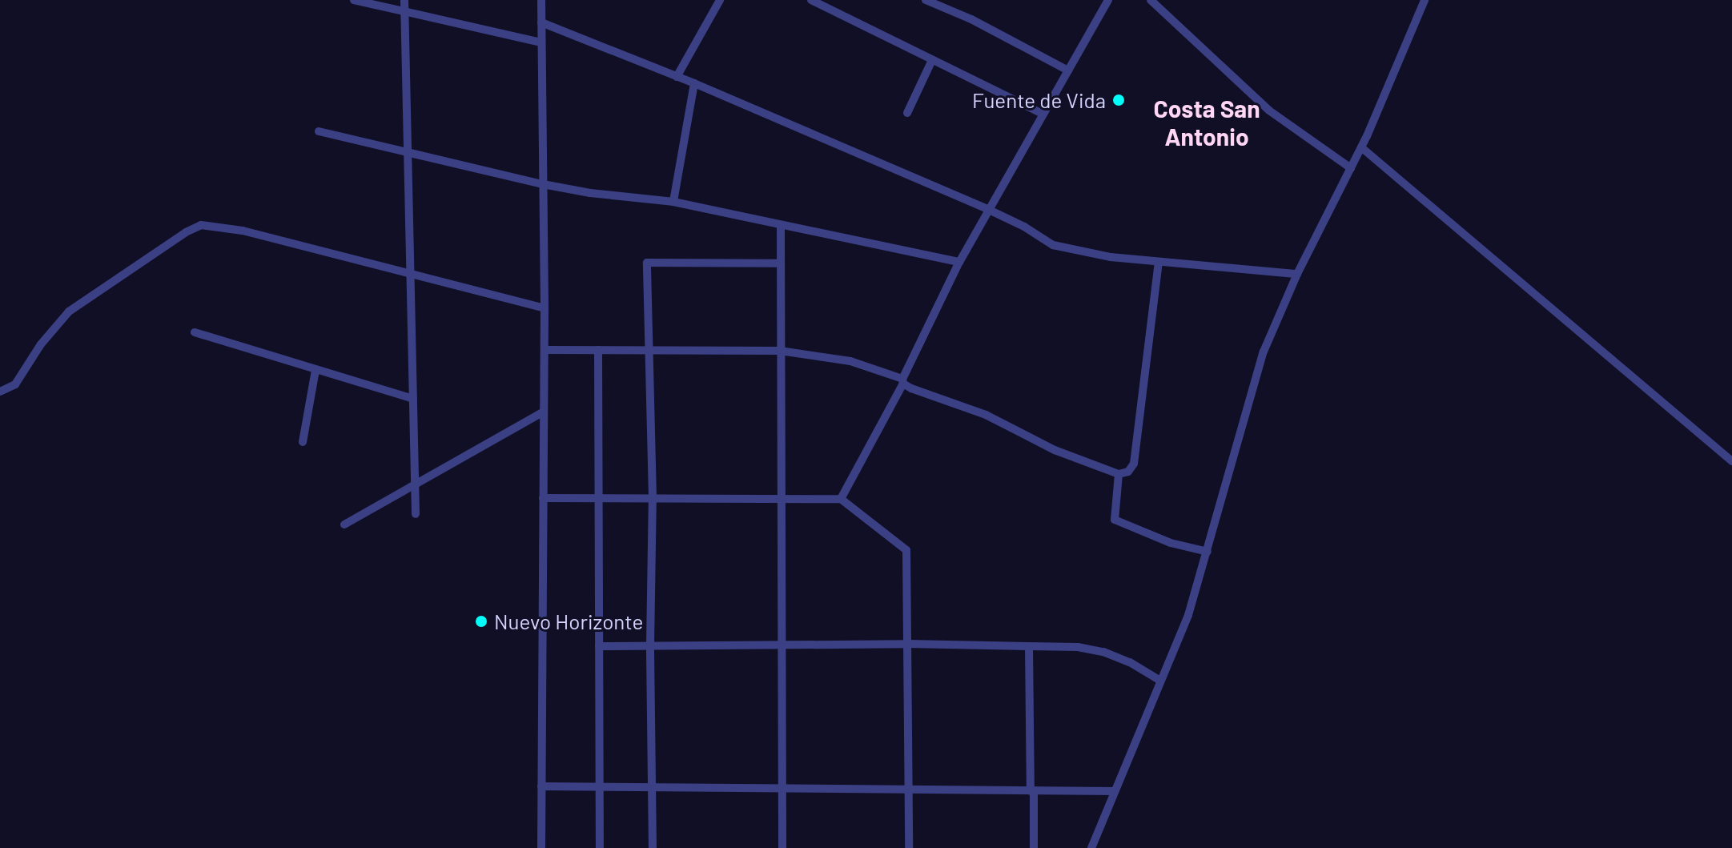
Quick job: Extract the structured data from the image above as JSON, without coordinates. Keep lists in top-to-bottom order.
{
  "districts": ["Costa San Antonio"],
  "places": ["Fuente de Vida", "Nuevo Horizonte"]
}
